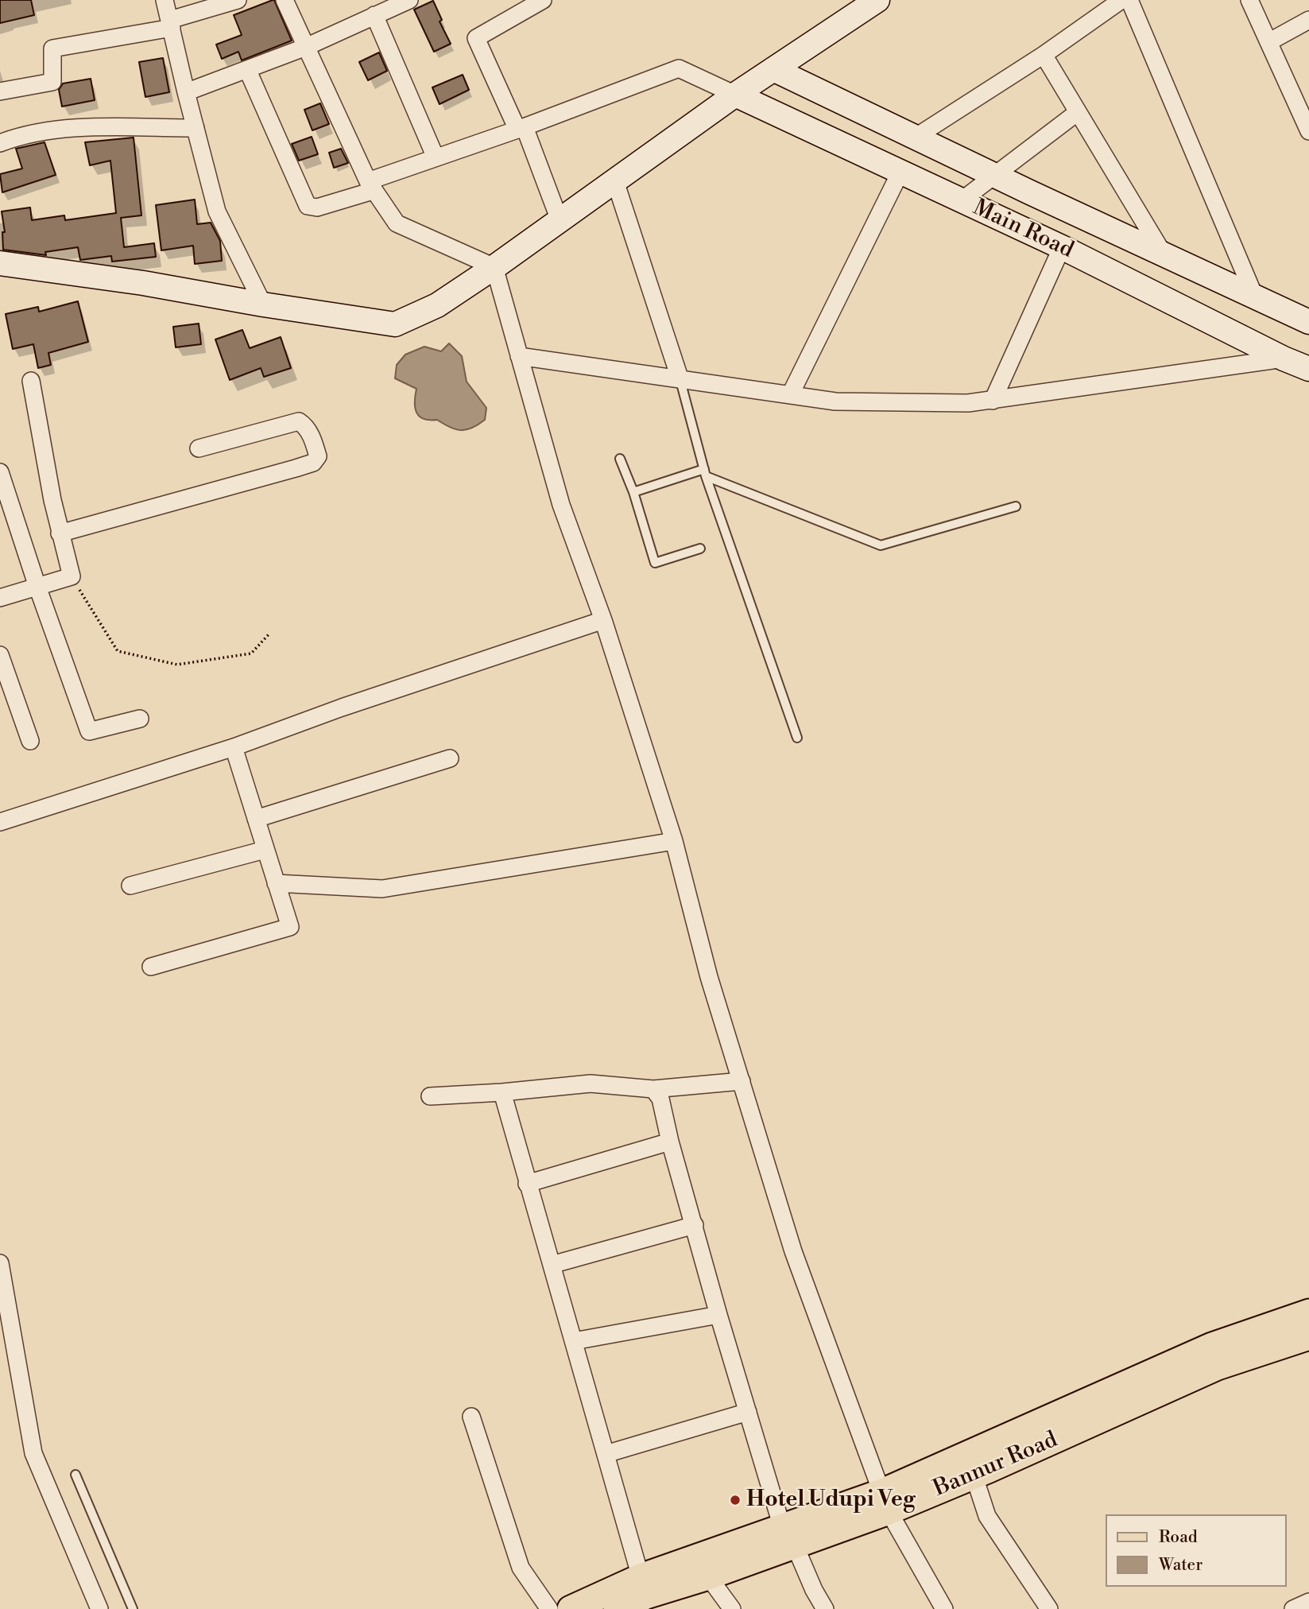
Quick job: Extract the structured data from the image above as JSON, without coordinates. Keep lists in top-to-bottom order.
{
  "streets": {
    "main road": ["Bannur Road"],
    "street": ["Main Road"]
  },
  "places": ["Hotel Udupi Veg"],
  "legend": ["Road", "Water"]
}
